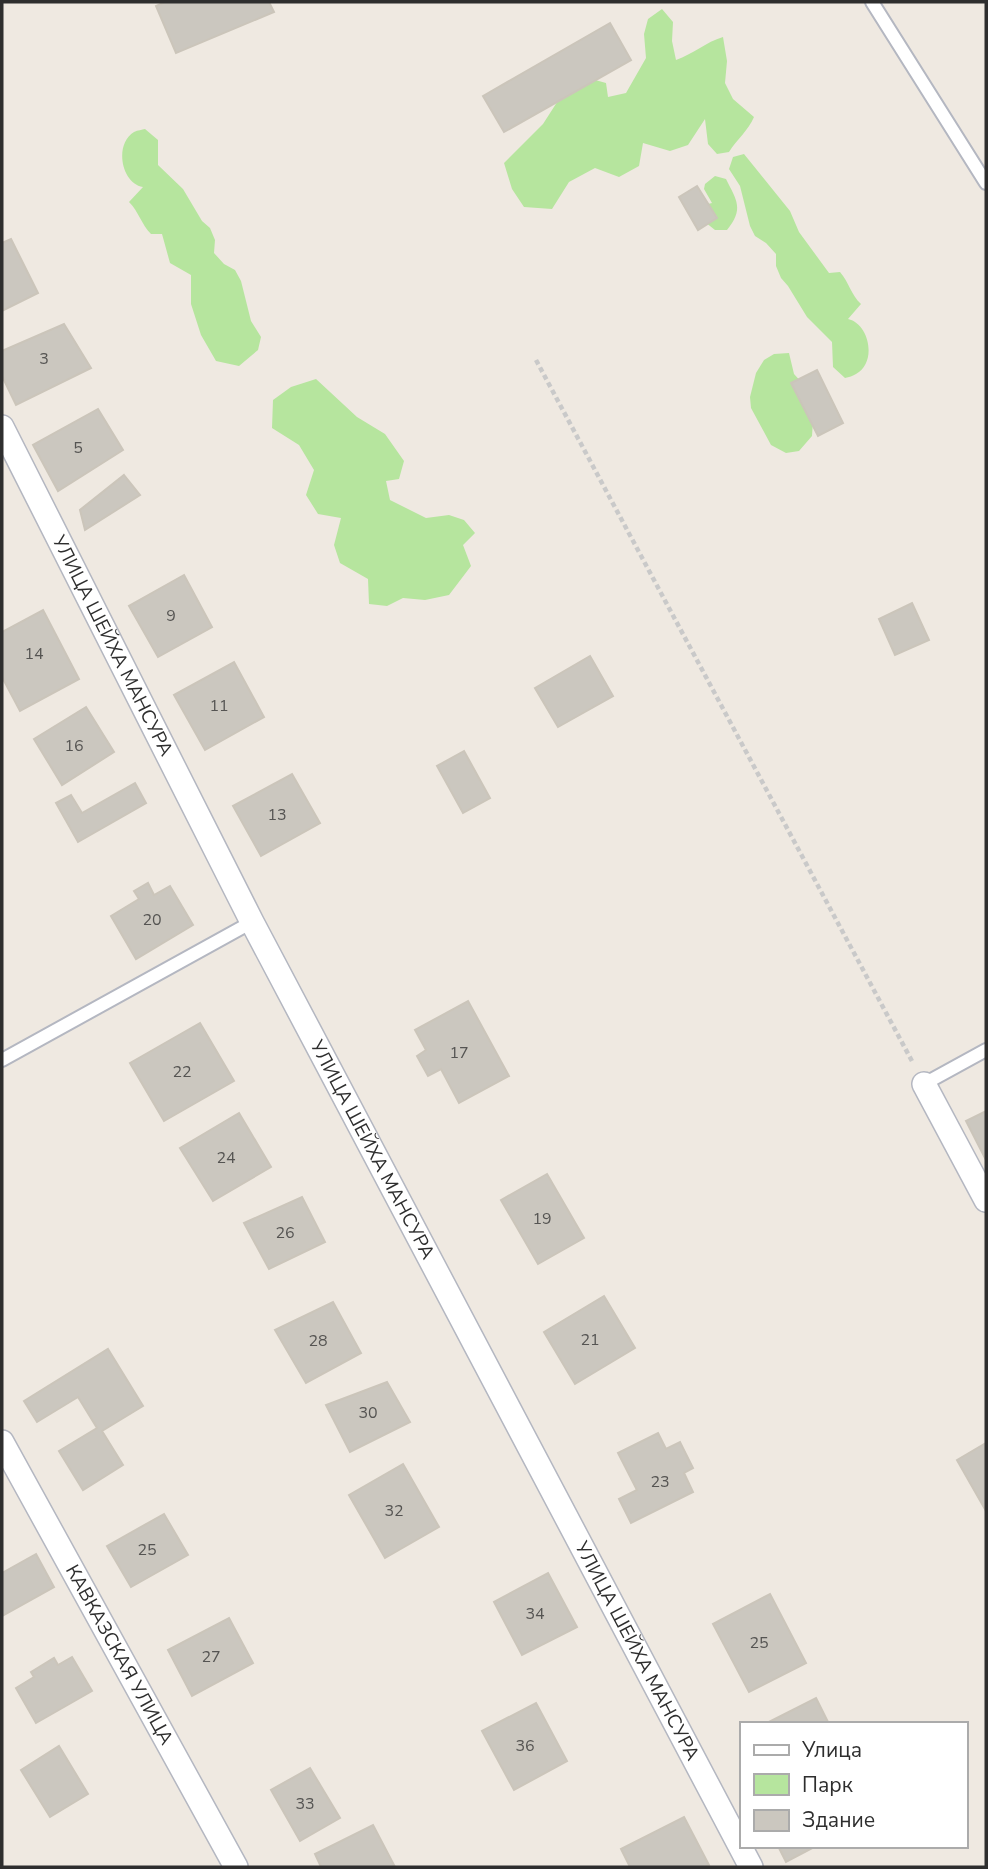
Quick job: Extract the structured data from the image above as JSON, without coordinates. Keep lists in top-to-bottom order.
{
  "streets": {
    "street": ["УЛИЦА ШЕЙХА МАНСУРА", "КАВКАЗСКАЯ УЛИЦА"]
  },
  "house_numbers": [
    "3",
    "5",
    "9",
    "14",
    "11",
    "16",
    "13",
    "20",
    "17",
    "22",
    "24",
    "19",
    "26",
    "21",
    "28",
    "30",
    "23",
    "32",
    "25",
    "34",
    "25",
    "27",
    "36",
    "33"
  ],
  "legend": ["Улица", "Парк", "Здание"]
}
